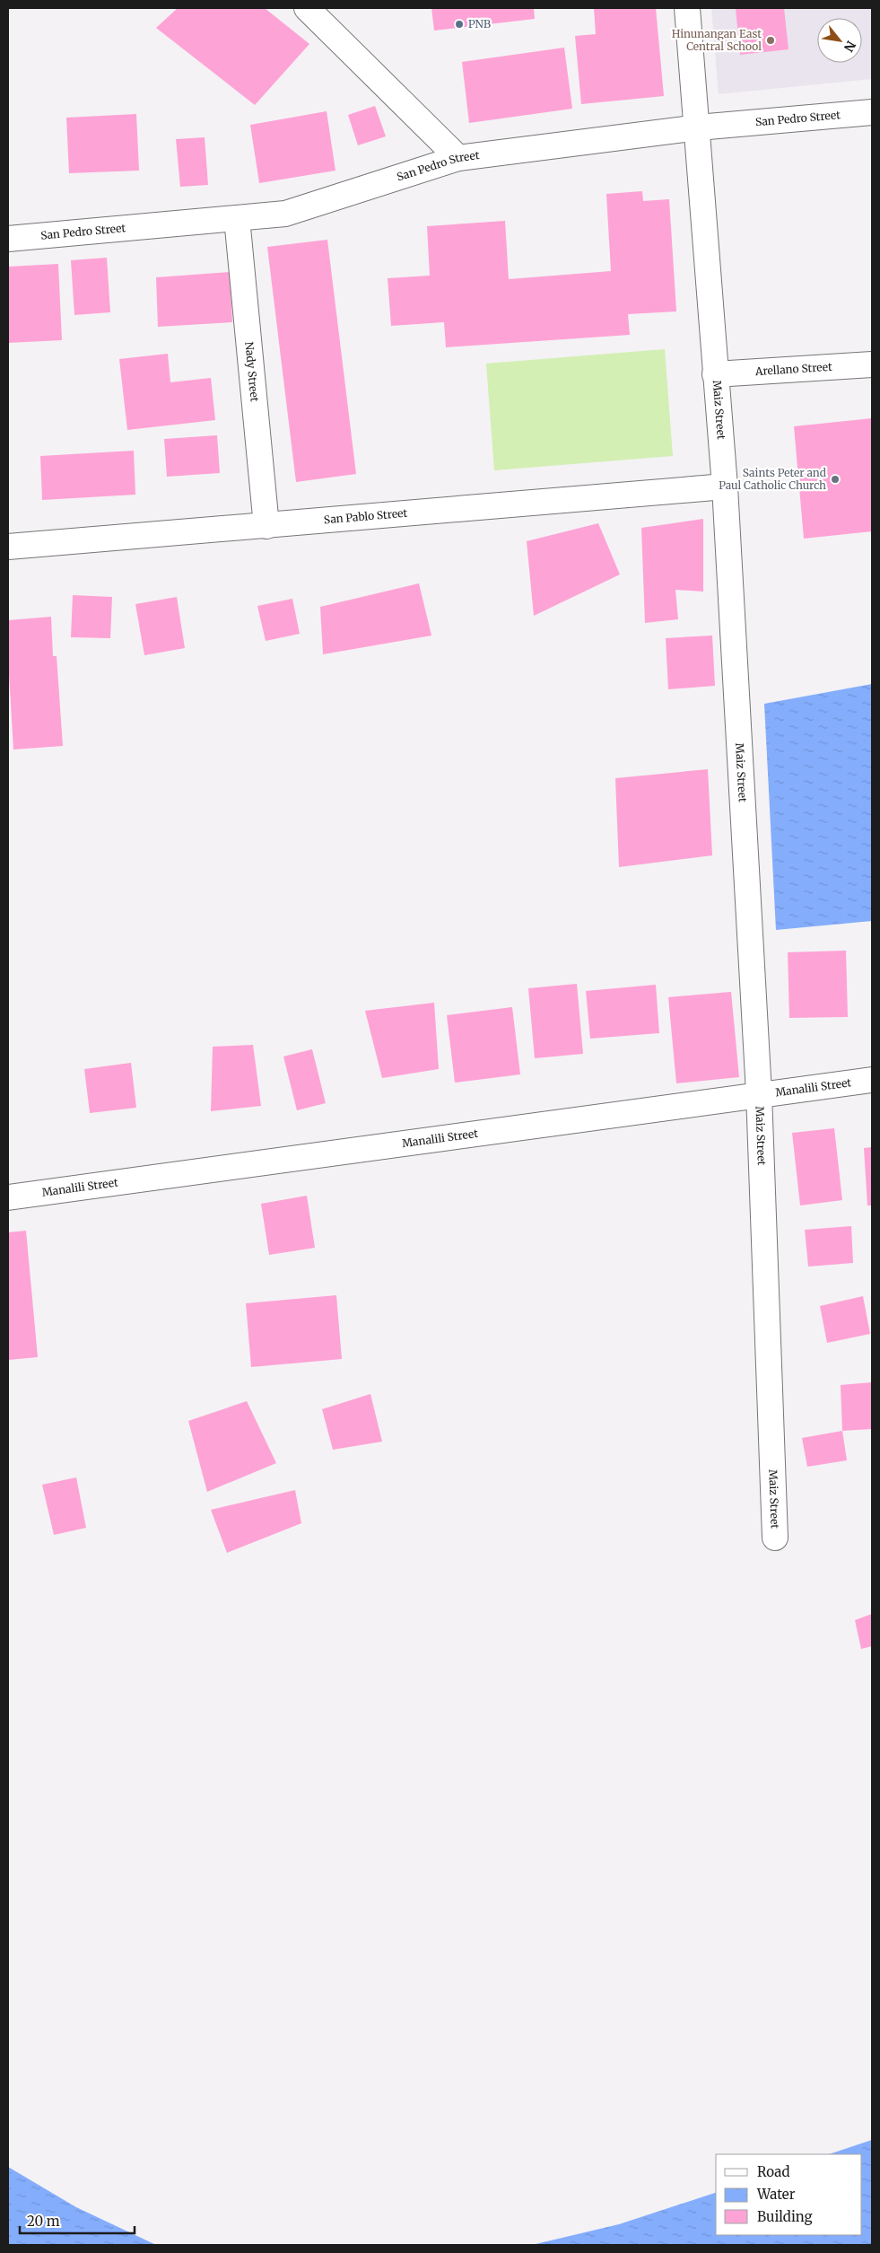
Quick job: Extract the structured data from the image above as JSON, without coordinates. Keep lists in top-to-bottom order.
{
  "streets": {
    "street": [
      "San Pedro Street",
      "Arellano Street",
      "Nady Street",
      "Maiz Street",
      "San Pablo Street",
      "Manalili Street"
    ]
  },
  "crossings": [
    ["San Pedro Street", "Nady Street"],
    ["San Pedro Street", "Maiz Street"],
    ["Arellano Street", "Maiz Street"],
    ["Nady Street", "San Pablo Street"],
    ["Maiz Street", "San Pablo Street"],
    ["Maiz Street", "Manalili Street"]
  ],
  "places": ["PNB", "Hinunangan East Central School", "Saints Peter and Paul Catholic Church"],
  "legend": ["Road", "Water", "Building"],
  "scale_bar": "20 m",
  "north": "bottom right"
}
